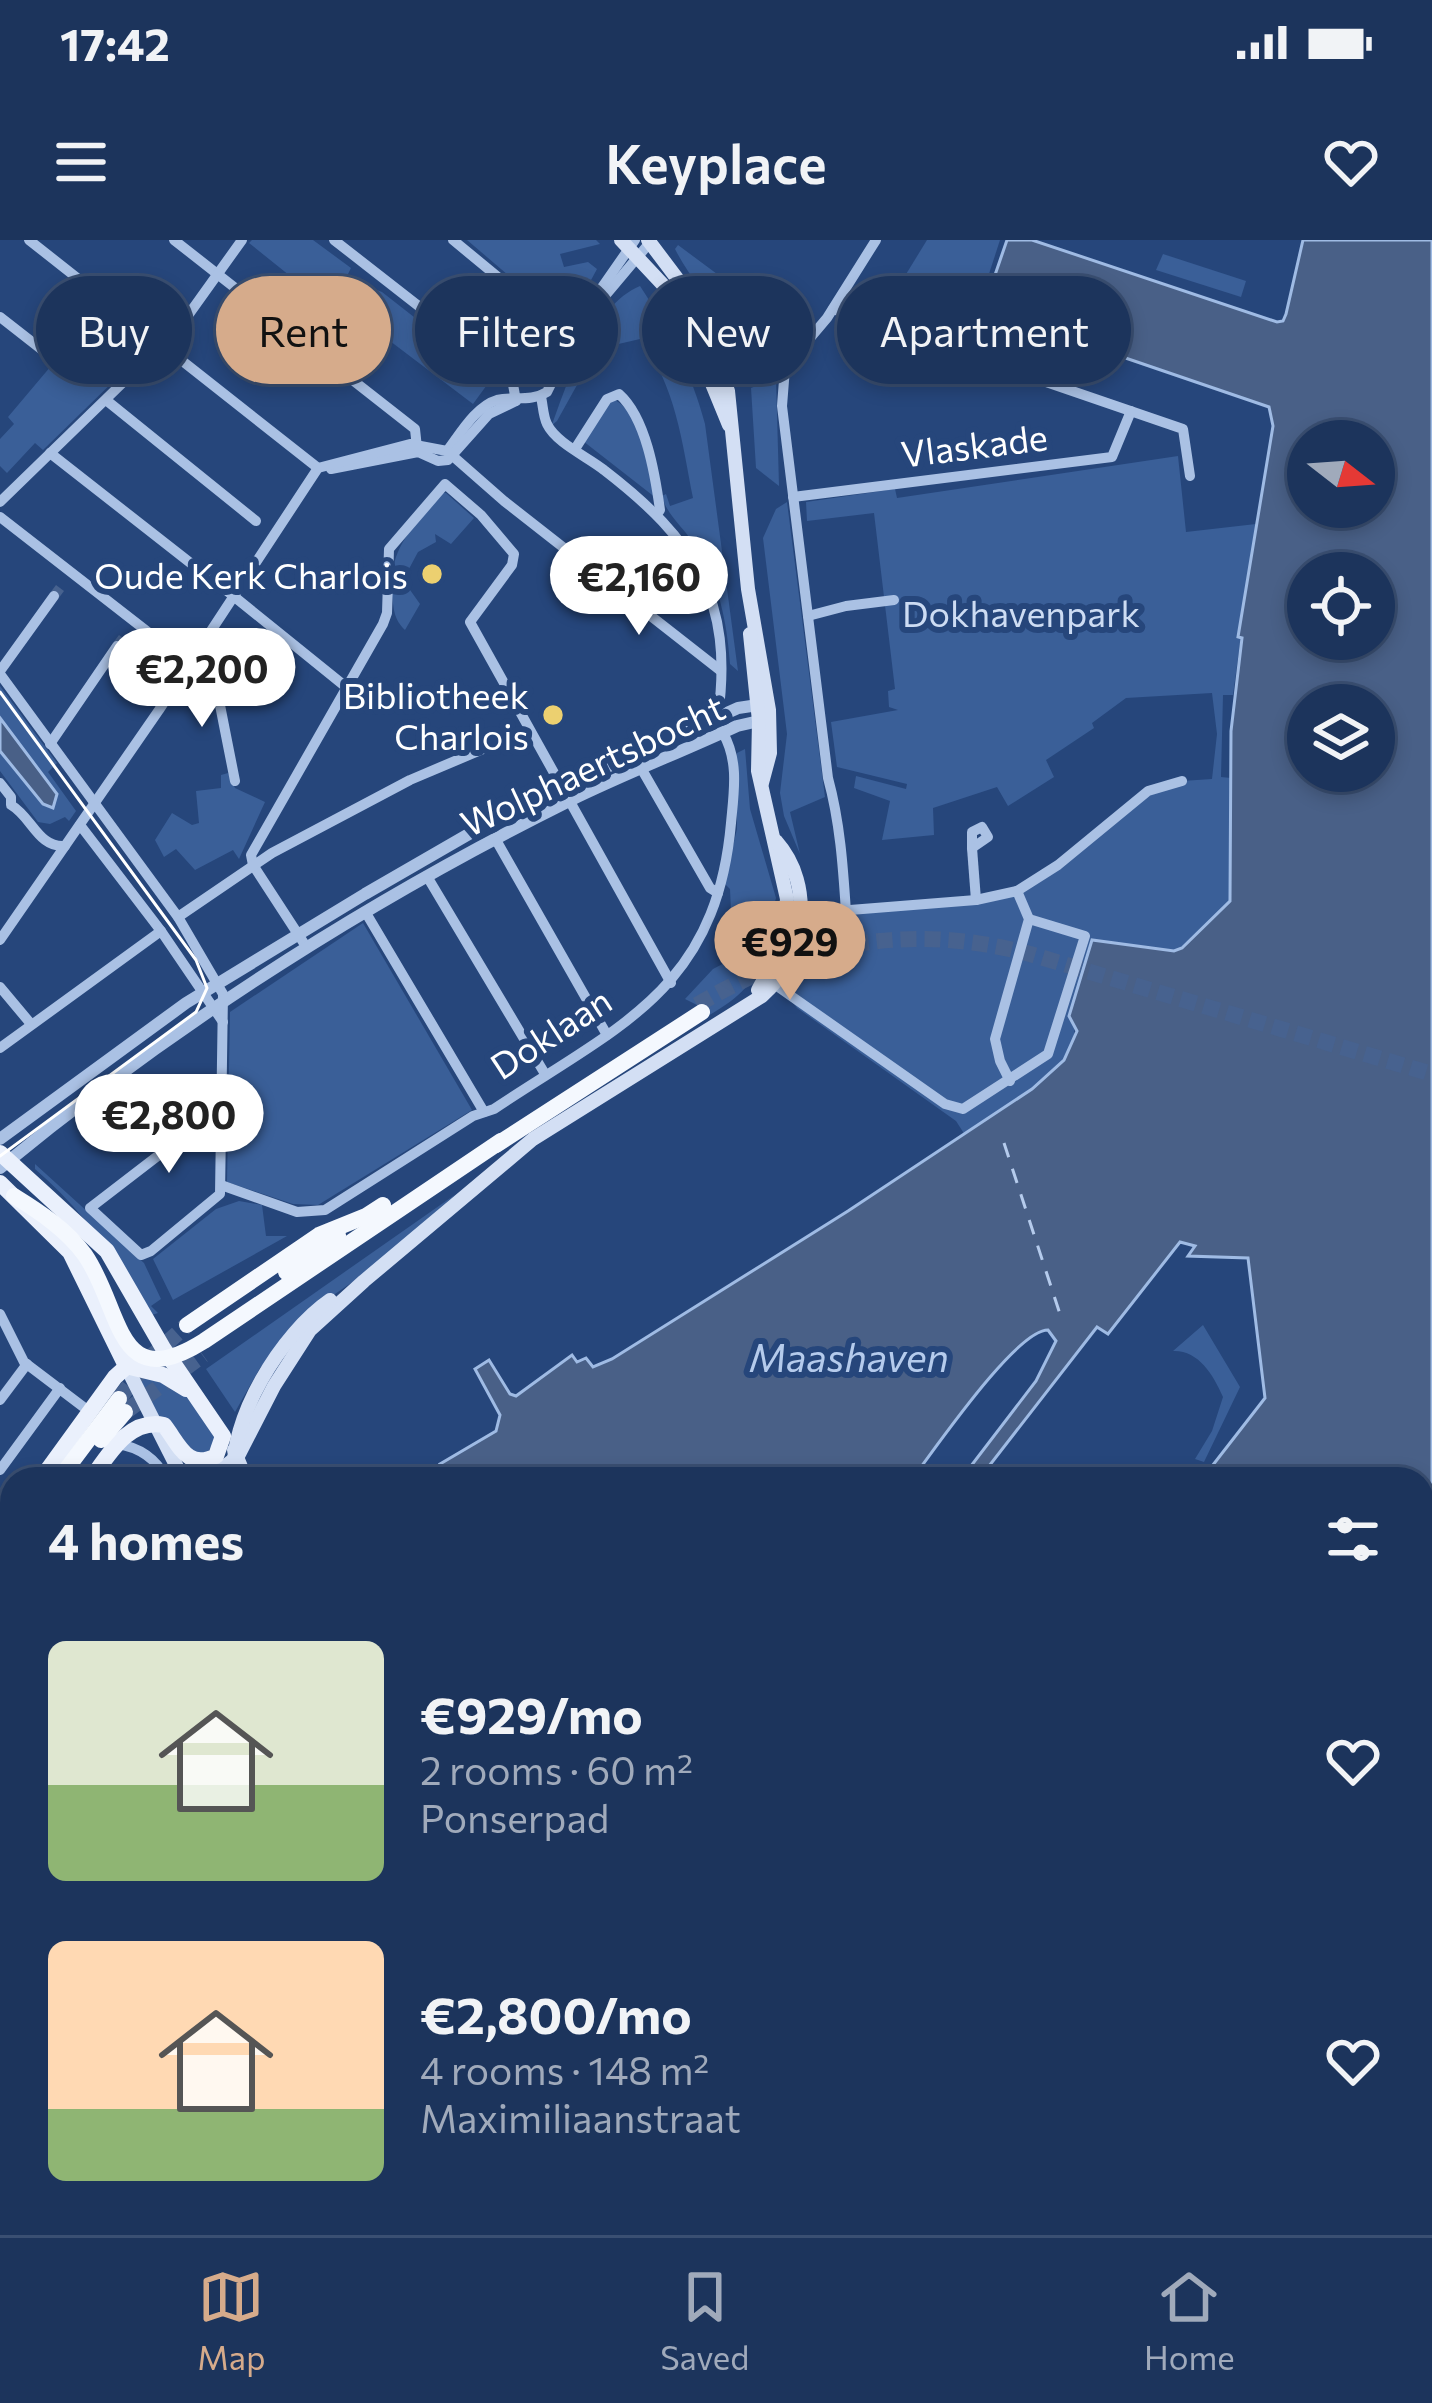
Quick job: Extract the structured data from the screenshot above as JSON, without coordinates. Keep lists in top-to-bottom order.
{
  "streets": {
    "highway": ["Doklaan"],
    "street": ["Vlaskade", "Wolphaertsbocht"]
  },
  "crossings": [
    ["Wolphaertsbocht", "Doklaan"]
  ],
  "water": ["Maashaven"],
  "parks": ["Dokhavenpark"],
  "places": ["Oude Kerk Charlois", "Bibliotheek Charlois"],
  "north": "right",
  "page": {
    "status": "17:42",
    "header": "Keyplace",
    "chip": [
      "Buy",
      "Rent",
      "Filters",
      "New",
      "Apartment"
    ],
    "price": [
      "€2,160",
      "€2,200",
      "€929",
      "€2,800"
    ],
    "heading": "4 homes",
    "list": [
      {
        "name": "€929/mo",
        "note": "2 rooms · 60 m² · Ponserpad"
      },
      {
        "name": "€2,800/mo",
        "note": "4 rooms · 148 m² · Maximiliaanstraat"
      }
    ],
    "tabs": ["Map", "Saved", "Home"]
  }
}
